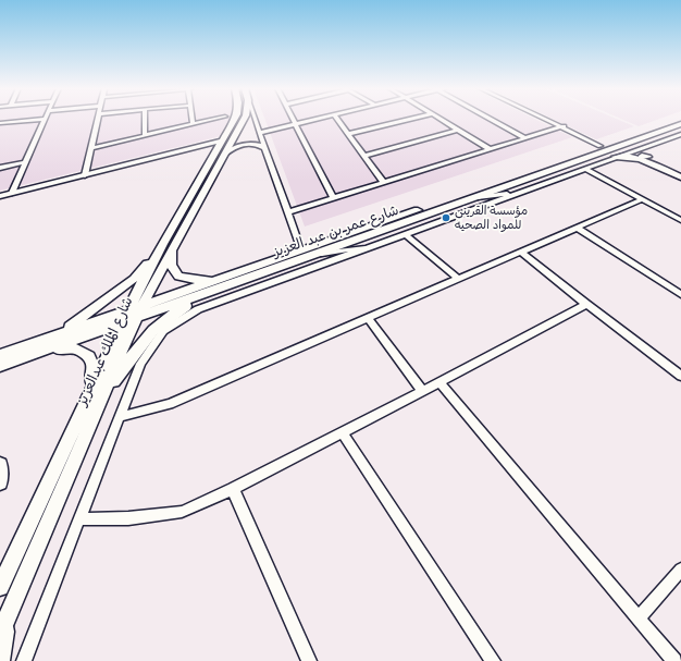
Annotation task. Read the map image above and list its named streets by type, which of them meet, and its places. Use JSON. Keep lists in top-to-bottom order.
{
  "streets": {
    "street": ["شارع عمر بن عبد العزيز", "شارع الملك عبدالعزيز"]
  },
  "crossings": [
    ["شارع عمر بن عبد العزيز", "شارع الملك عبدالعزيز"]
  ],
  "places": ["مؤسسة القريني للمواد الصحيه"]
}
